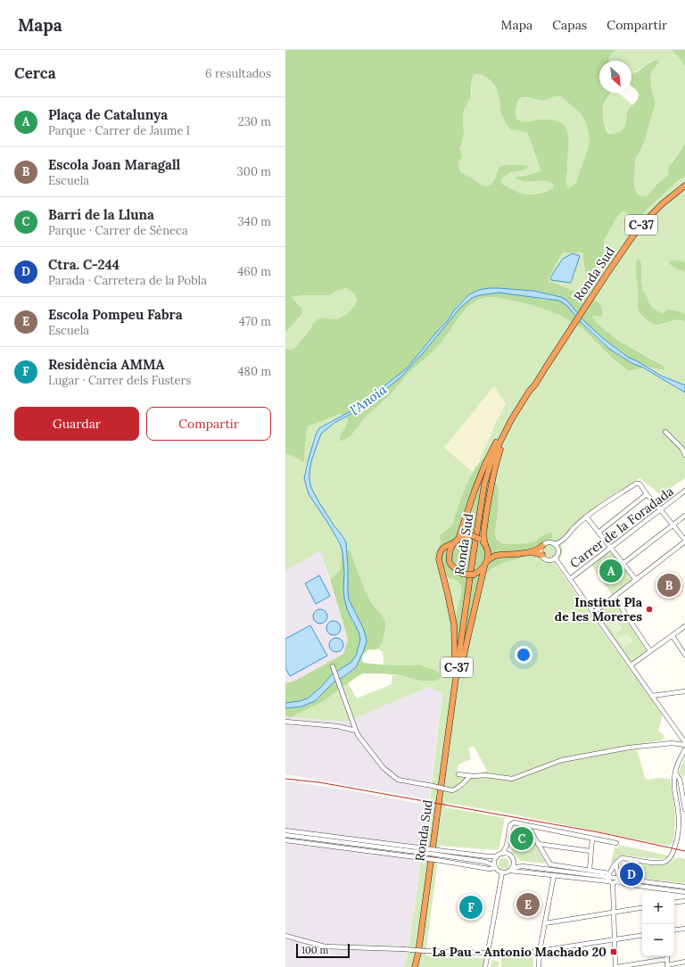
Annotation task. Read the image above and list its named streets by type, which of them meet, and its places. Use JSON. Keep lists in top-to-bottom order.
{
  "streets": {
    "highway": ["C-37", "Ronda Sud"],
    "street": ["Carrer de la Foradada"]
  },
  "crossings": [
    ["C-37", "Ronda Sud"]
  ],
  "water": ["l'Anoia"],
  "places": {
    "other": ["Institut Pla de les Moreres"],
    "transit": ["La Pau - Antonio Machado 20"]
  },
  "scale_bar": "100 m",
  "north": "bottom right",
  "page": {
    "header": "Mapa",
    "nav": ["Mapa", "Capas", "Compartir"],
    "heading": ["Cerca", "6 resultados"],
    "list": [
      {
        "mark": "A",
        "name": "Plaça de Catalunya",
        "note": "Parque · Carrer de Jaume I",
        "value": "230 m"
      },
      {
        "mark": "B",
        "name": "Escola Joan Maragall",
        "note": "Escuela",
        "value": "300 m"
      },
      {
        "mark": "C",
        "name": "Barri de la Lluna",
        "note": "Parque · Carrer de Sèneca",
        "value": "340 m"
      },
      {
        "mark": "D",
        "name": "Ctra. C-244",
        "note": "Parada · Carretera de la Pobla",
        "value": "460 m"
      },
      {
        "mark": "E",
        "name": "Escola Pompeu Fabra",
        "note": "Escuela",
        "value": "470 m"
      },
      {
        "mark": "F",
        "name": "Residència AMMA",
        "note": "Lugar · Carrer dels Fusters",
        "value": "480 m"
      }
    ],
    "buttons": ["Guardar", "Compartir"],
    "pins": [
      "A",
      "B",
      "C",
      "D",
      "E",
      "F"
    ],
    "map_buttons": ["+", "−"],
    "scale": "100 m"
  }
}
